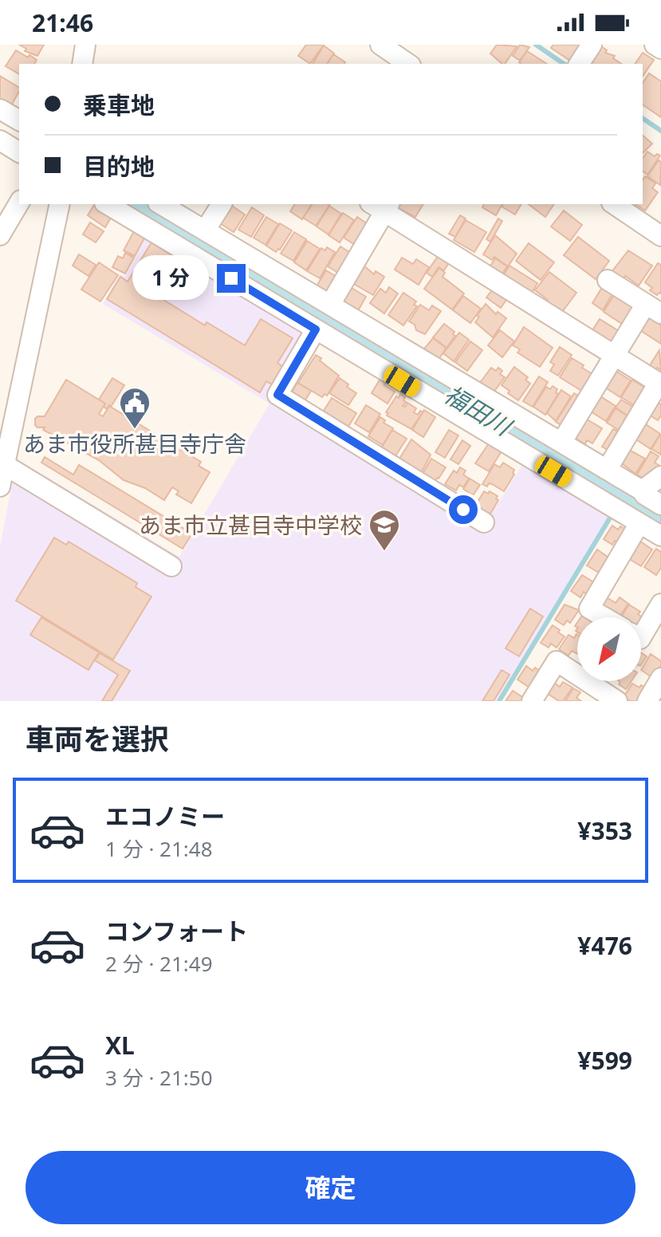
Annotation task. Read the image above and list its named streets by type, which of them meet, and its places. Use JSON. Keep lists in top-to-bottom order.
{
  "water": ["福田川"],
  "places": {
    "public building": ["あま市役所甚目寺庁舎"],
    "school or university": ["あま市立甚目寺中学校"]
  },
  "north": "bottom left",
  "page": {
    "status": "21:46",
    "banner": ["乗車地", "目的地"],
    "bubble": "1 分",
    "heading": "車両を選択",
    "list": [
      {
        "name": "エコノミー",
        "note": "1 分 · 21:48",
        "value": "¥353"
      },
      {
        "name": "コンフォート",
        "note": "2 分 · 21:49",
        "value": "¥476"
      },
      {
        "name": "XL",
        "note": "3 分 · 21:50",
        "value": "¥599"
      }
    ],
    "buttons": "確定"
  }
}
